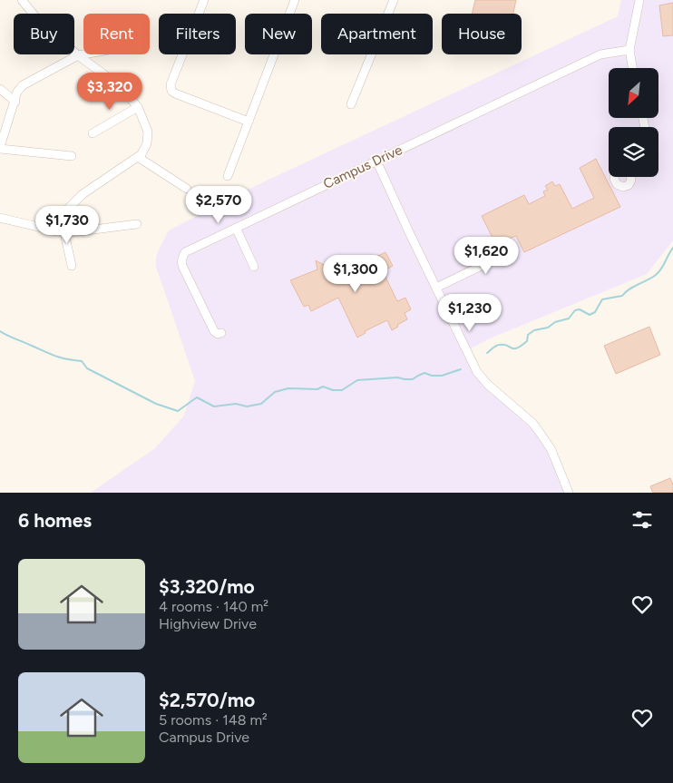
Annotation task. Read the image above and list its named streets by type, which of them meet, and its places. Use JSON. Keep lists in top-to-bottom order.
{
  "streets": {
    "street": ["Campus Drive"]
  },
  "north": "bottom left",
  "page": {
    "chip": [
      "Buy",
      "Rent",
      "Filters",
      "New",
      "Apartment",
      "House"
    ],
    "price": [
      "$3,320",
      "$2,570",
      "$1,730",
      "$1,620",
      "$1,300",
      "$1,230"
    ],
    "heading": "6 homes",
    "list": [
      {
        "name": "$3,320/mo",
        "note": "4 rooms · 140 m² · Highview Drive"
      },
      {
        "name": "$2,570/mo",
        "note": "5 rooms · 148 m² · Campus Drive"
      }
    ]
  }
}
